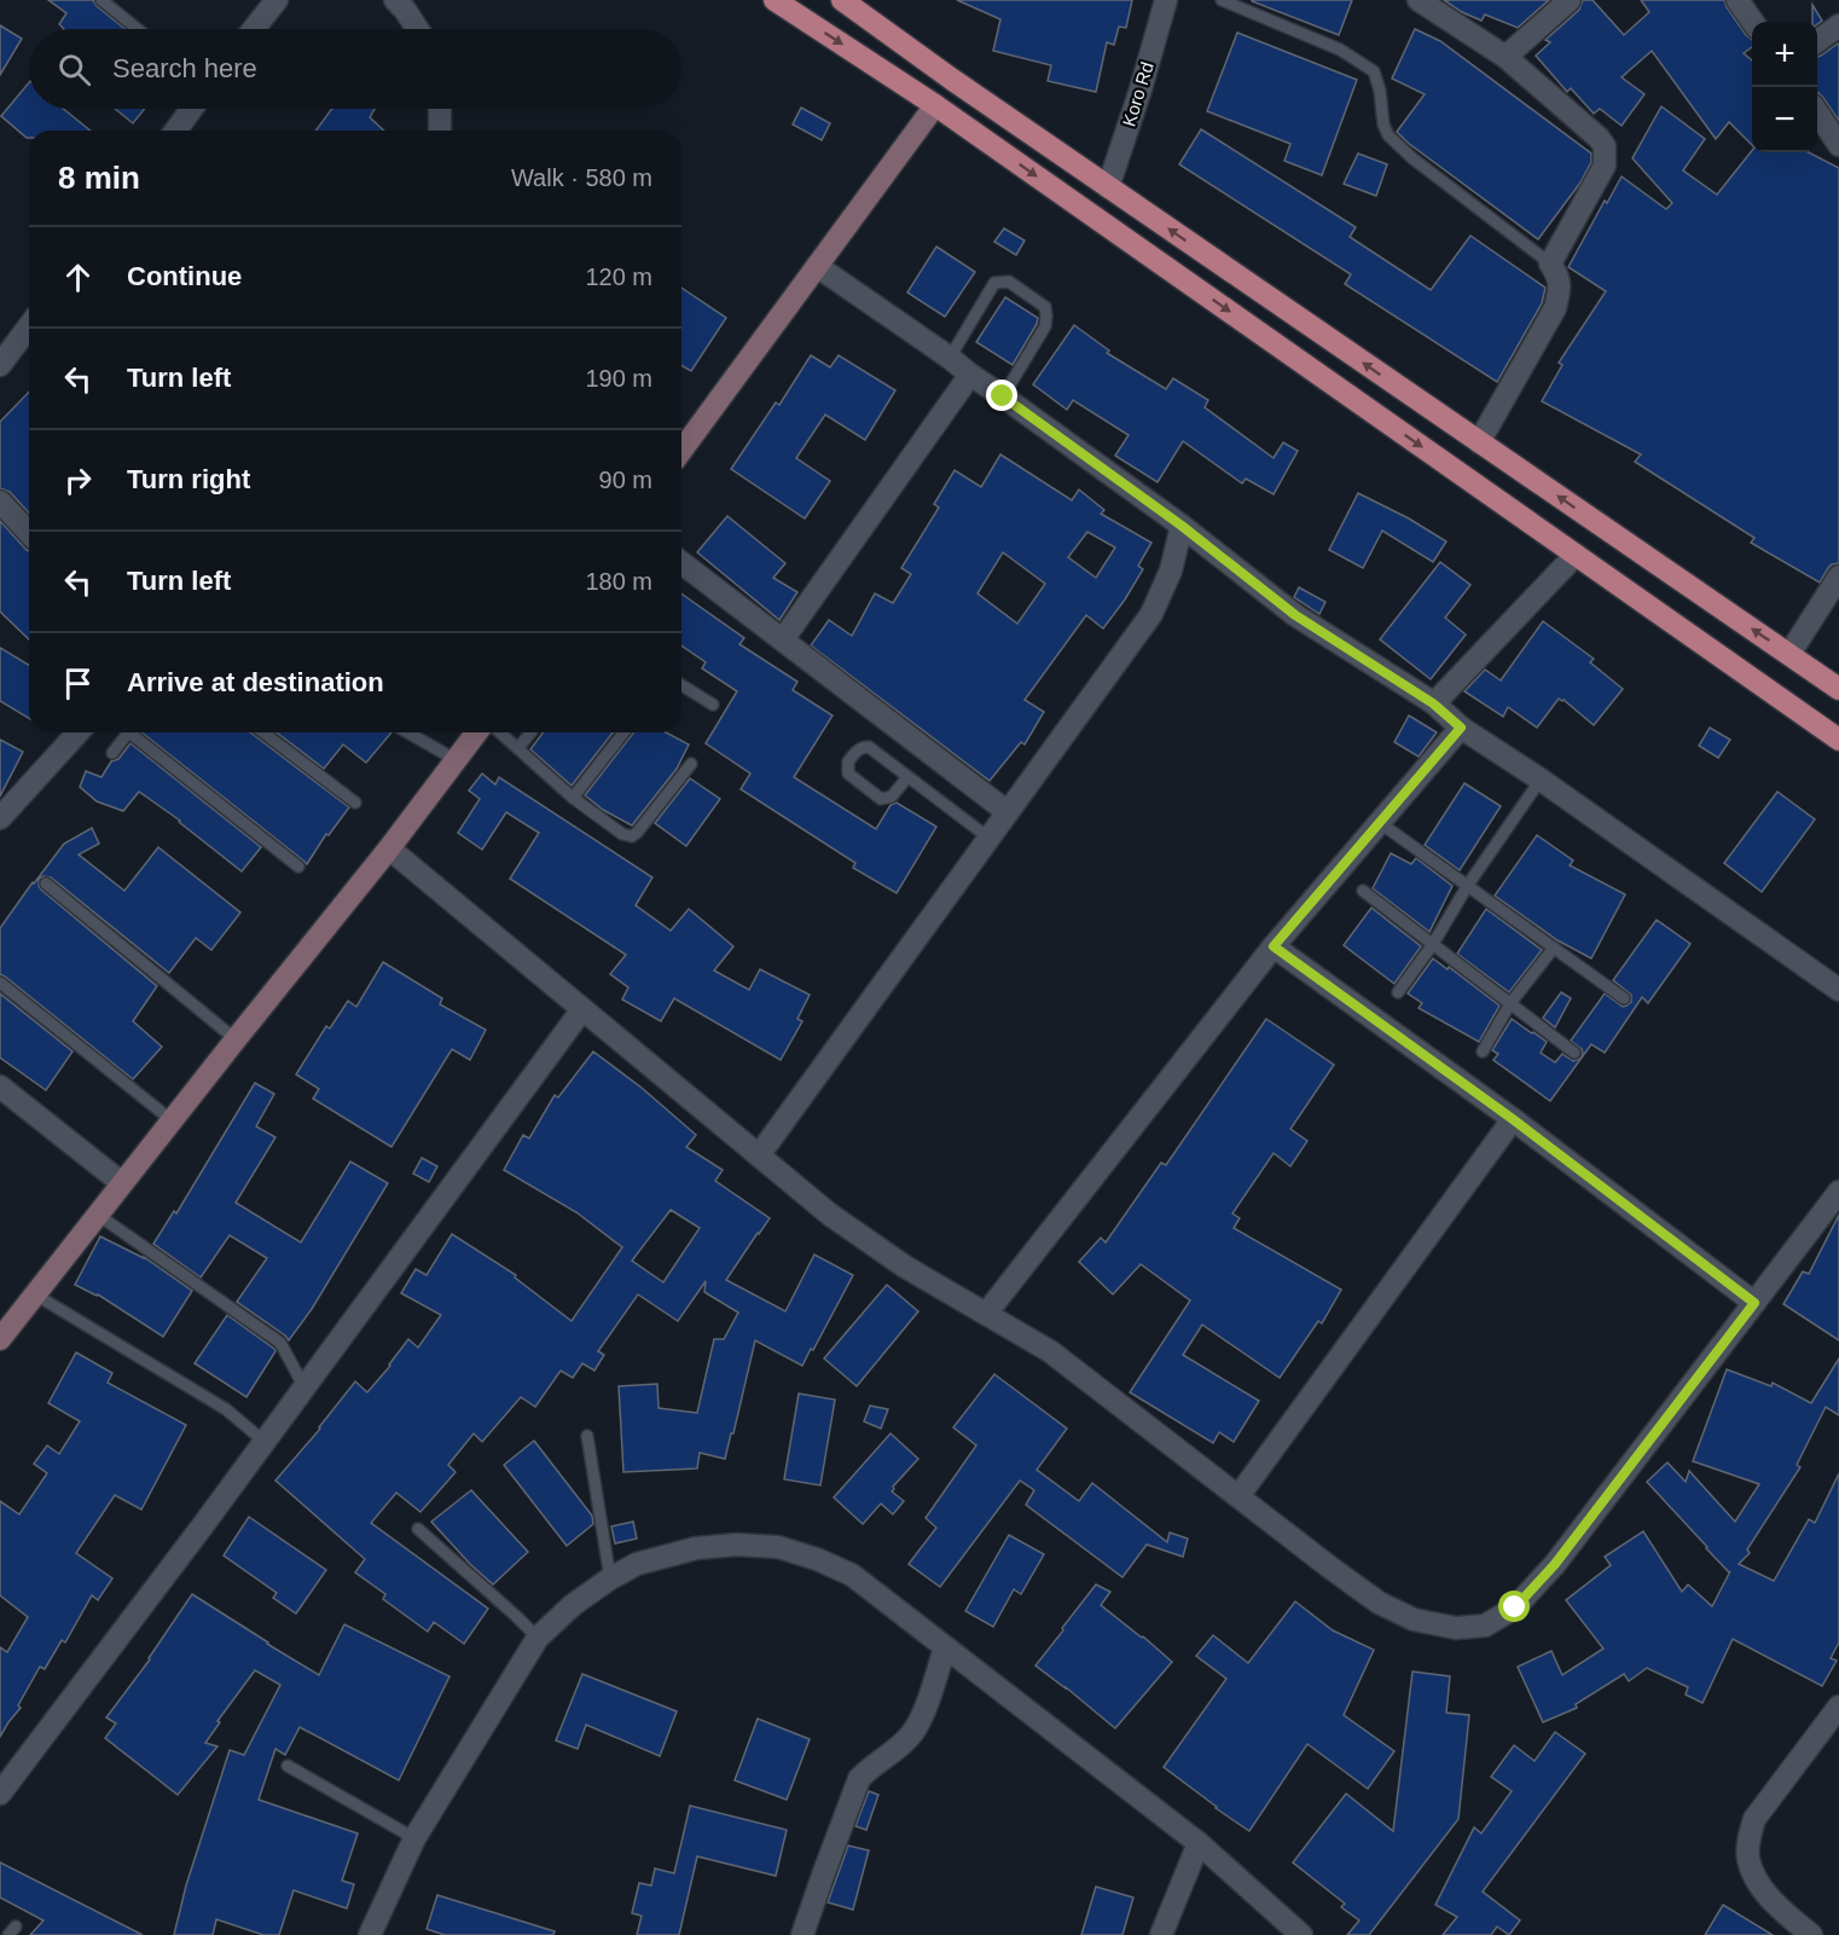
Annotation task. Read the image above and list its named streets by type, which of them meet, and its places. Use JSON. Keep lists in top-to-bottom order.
{
  "streets": {
    "street": ["Koro Rd"]
  },
  "page": {
    "map_buttons": ["+", "−"],
    "search": "Search here",
    "heading": ["8 min", "Walk · 580 m"],
    "list": [
      ["Continue", "120 m"],
      ["Turn left", "190 m"],
      ["Turn right", "90 m"],
      ["Turn left", "180 m"],
      "Arrive at destination"
    ]
  }
}
